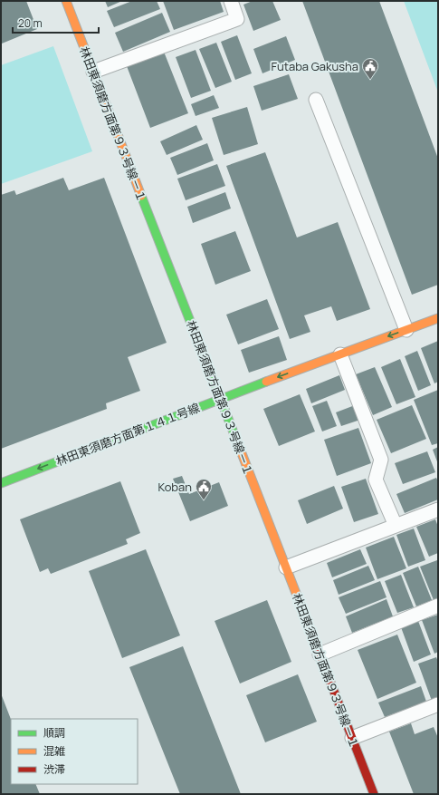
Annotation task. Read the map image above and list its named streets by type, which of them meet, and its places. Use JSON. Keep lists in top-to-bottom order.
{
  "streets": {
    "street": ["林田東須磨方面第９３号線－１", "林田東須磨方面第１４１号線"]
  },
  "crossings": [
    ["林田東須磨方面第９３号線－１", "林田東須磨方面第１４１号線"]
  ],
  "one_way": ["林田東須磨方面第１４１号線"],
  "places": {
    "public building": ["Futaba Gakusha", "Koban"]
  },
  "legend": ["順調", "混雑", "渋滞"],
  "scale_bar": "20 m"
}
